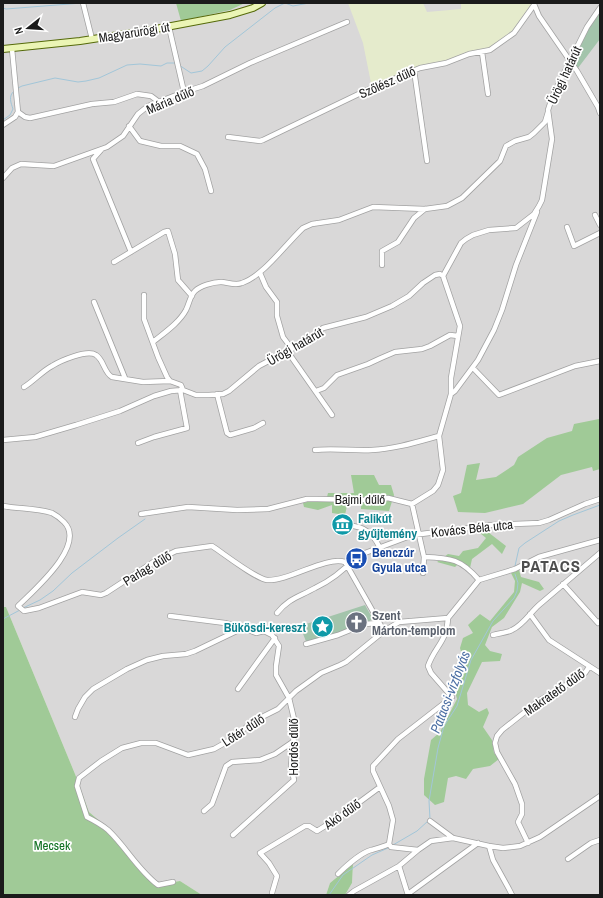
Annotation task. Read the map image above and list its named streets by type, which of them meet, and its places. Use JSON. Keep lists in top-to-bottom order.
{
  "streets": {
    "main road": ["Magyarürögi út"],
    "street": [
      "Ürögi határút",
      "Szőlész dűlő",
      "Mária dűlő",
      "Bajmi dűlő",
      "Kovács Béla utca",
      "Parlag dűlő",
      "Makratető dűlő",
      "Lőtér dűlő",
      "Hordós dűlő",
      "Akó dűlő"
    ]
  },
  "crossings": [
    ["Kovács Béla utca", "Parlag dűlő"],
    ["Lőtér dűlő", "Hordós dűlő"]
  ],
  "districts": ["PATACS"],
  "water": ["Patacsi-vízfolyás"],
  "parks": ["Mecsek"],
  "places": {
    "museum": ["Falikút gyűjtemény"],
    "bus stop": ["Benczúr Gyula utca"],
    "church": ["Szent Márton-templom"],
    "place": ["Bükösdi-kereszt"]
  },
  "north": "left"
}
